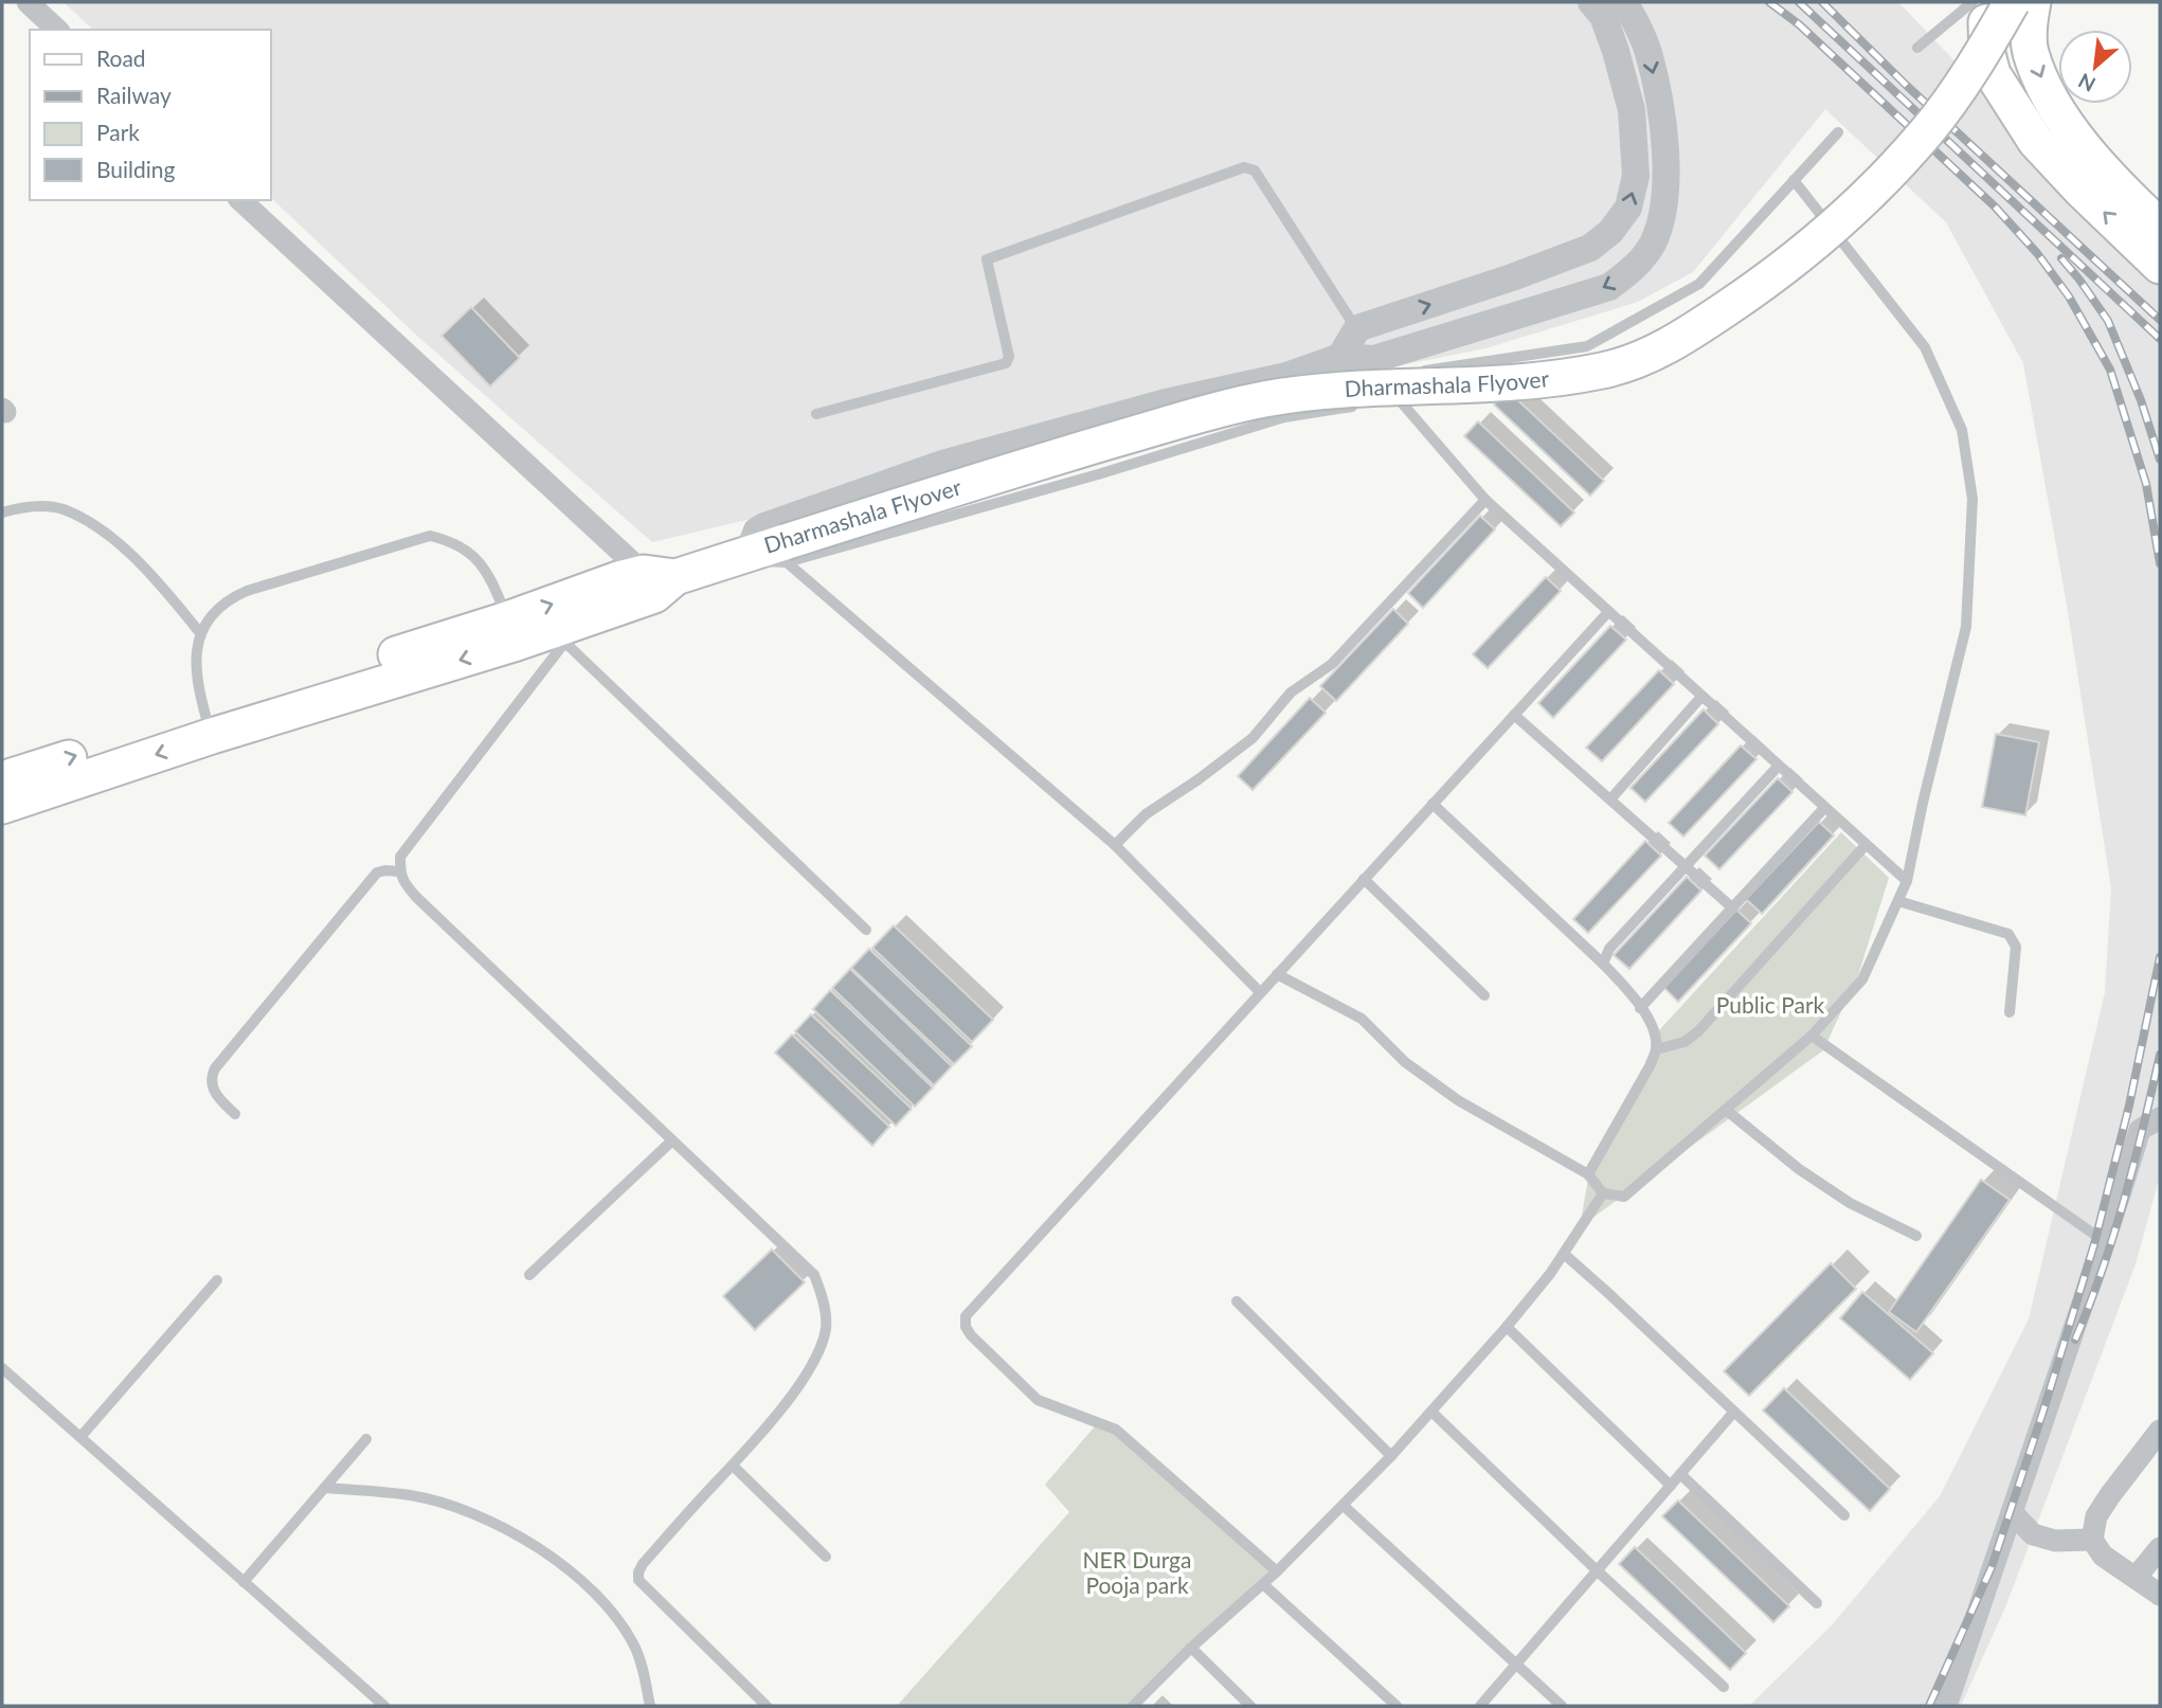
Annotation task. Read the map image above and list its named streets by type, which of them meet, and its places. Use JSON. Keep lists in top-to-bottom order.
{
  "streets": {
    "main road": ["Dharmashala Flyover"]
  },
  "parks": ["Public Park", "NER Durga Pooja park"],
  "legend": [
    "Road",
    "Railway",
    "Park",
    "Building"
  ],
  "north": "bottom left"
}
